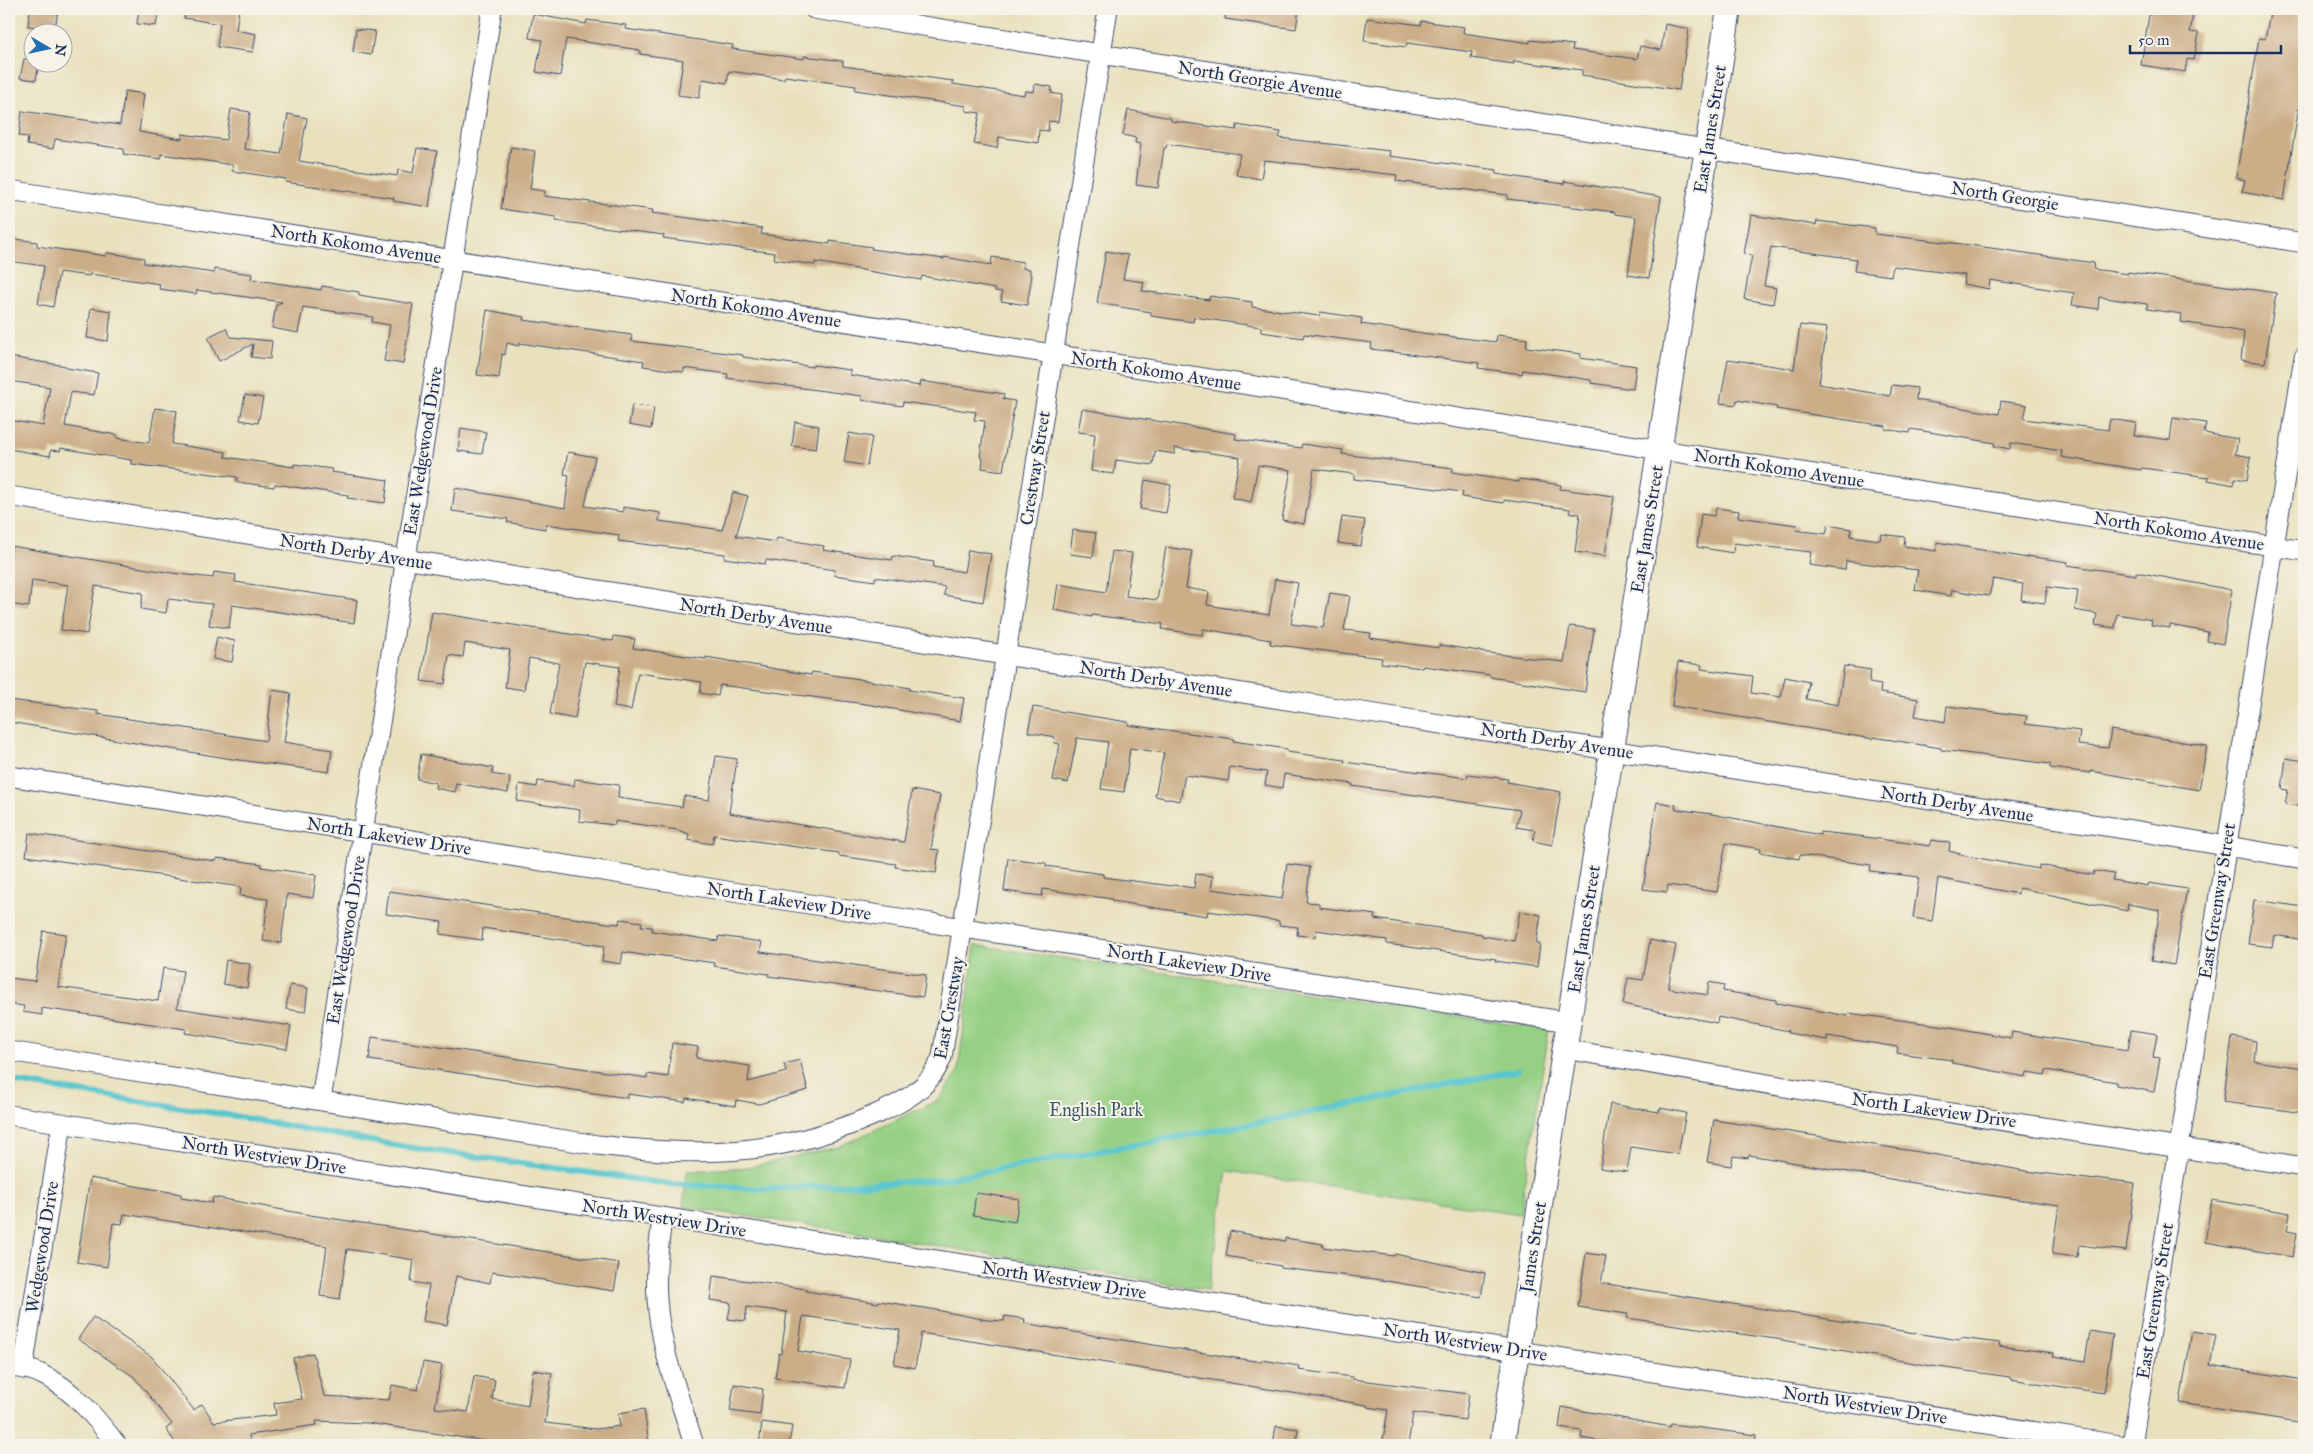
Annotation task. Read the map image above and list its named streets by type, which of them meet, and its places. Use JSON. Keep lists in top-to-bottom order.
{
  "streets": {
    "street": [
      "North Georgie Avenue",
      "East James Street",
      "North Georgie",
      "North Kokomo Avenue",
      "East Wedgewood Drive",
      "Crestway Street",
      "North Derby Avenue",
      "North Lakeview Drive",
      "East Greenway Street",
      "East Crestway",
      "North Westview Drive",
      "Wedgewood Drive",
      "James Street"
    ]
  },
  "crossings": [
    ["North Georgie Avenue", "East James Street"],
    ["North Georgie Avenue", "North Georgie"],
    ["North Georgie Avenue", "Crestway Street"],
    ["East James Street", "North Georgie"],
    ["East James Street", "North Kokomo Avenue"],
    ["East James Street", "North Derby Avenue"],
    ["East James Street", "North Lakeview Drive"],
    ["East James Street", "James Street"],
    ["North Kokomo Avenue", "East Wedgewood Drive"],
    ["North Kokomo Avenue", "Crestway Street"],
    ["North Kokomo Avenue", "East Greenway Street"],
    ["East Wedgewood Drive", "North Derby Avenue"],
    ["East Wedgewood Drive", "North Lakeview Drive"],
    ["East Wedgewood Drive", "East Crestway"],
    ["Crestway Street", "North Derby Avenue"],
    ["Crestway Street", "North Lakeview Drive"],
    ["Crestway Street", "East Crestway"],
    ["North Derby Avenue", "East Greenway Street"],
    ["North Lakeview Drive", "East Greenway Street"],
    ["North Lakeview Drive", "East Crestway"],
    ["North Lakeview Drive", "James Street"],
    ["North Westview Drive", "Wedgewood Drive"],
    ["North Westview Drive", "James Street"]
  ],
  "parks": ["English Park"],
  "scale_bar": "50 m",
  "north": "right"
}
